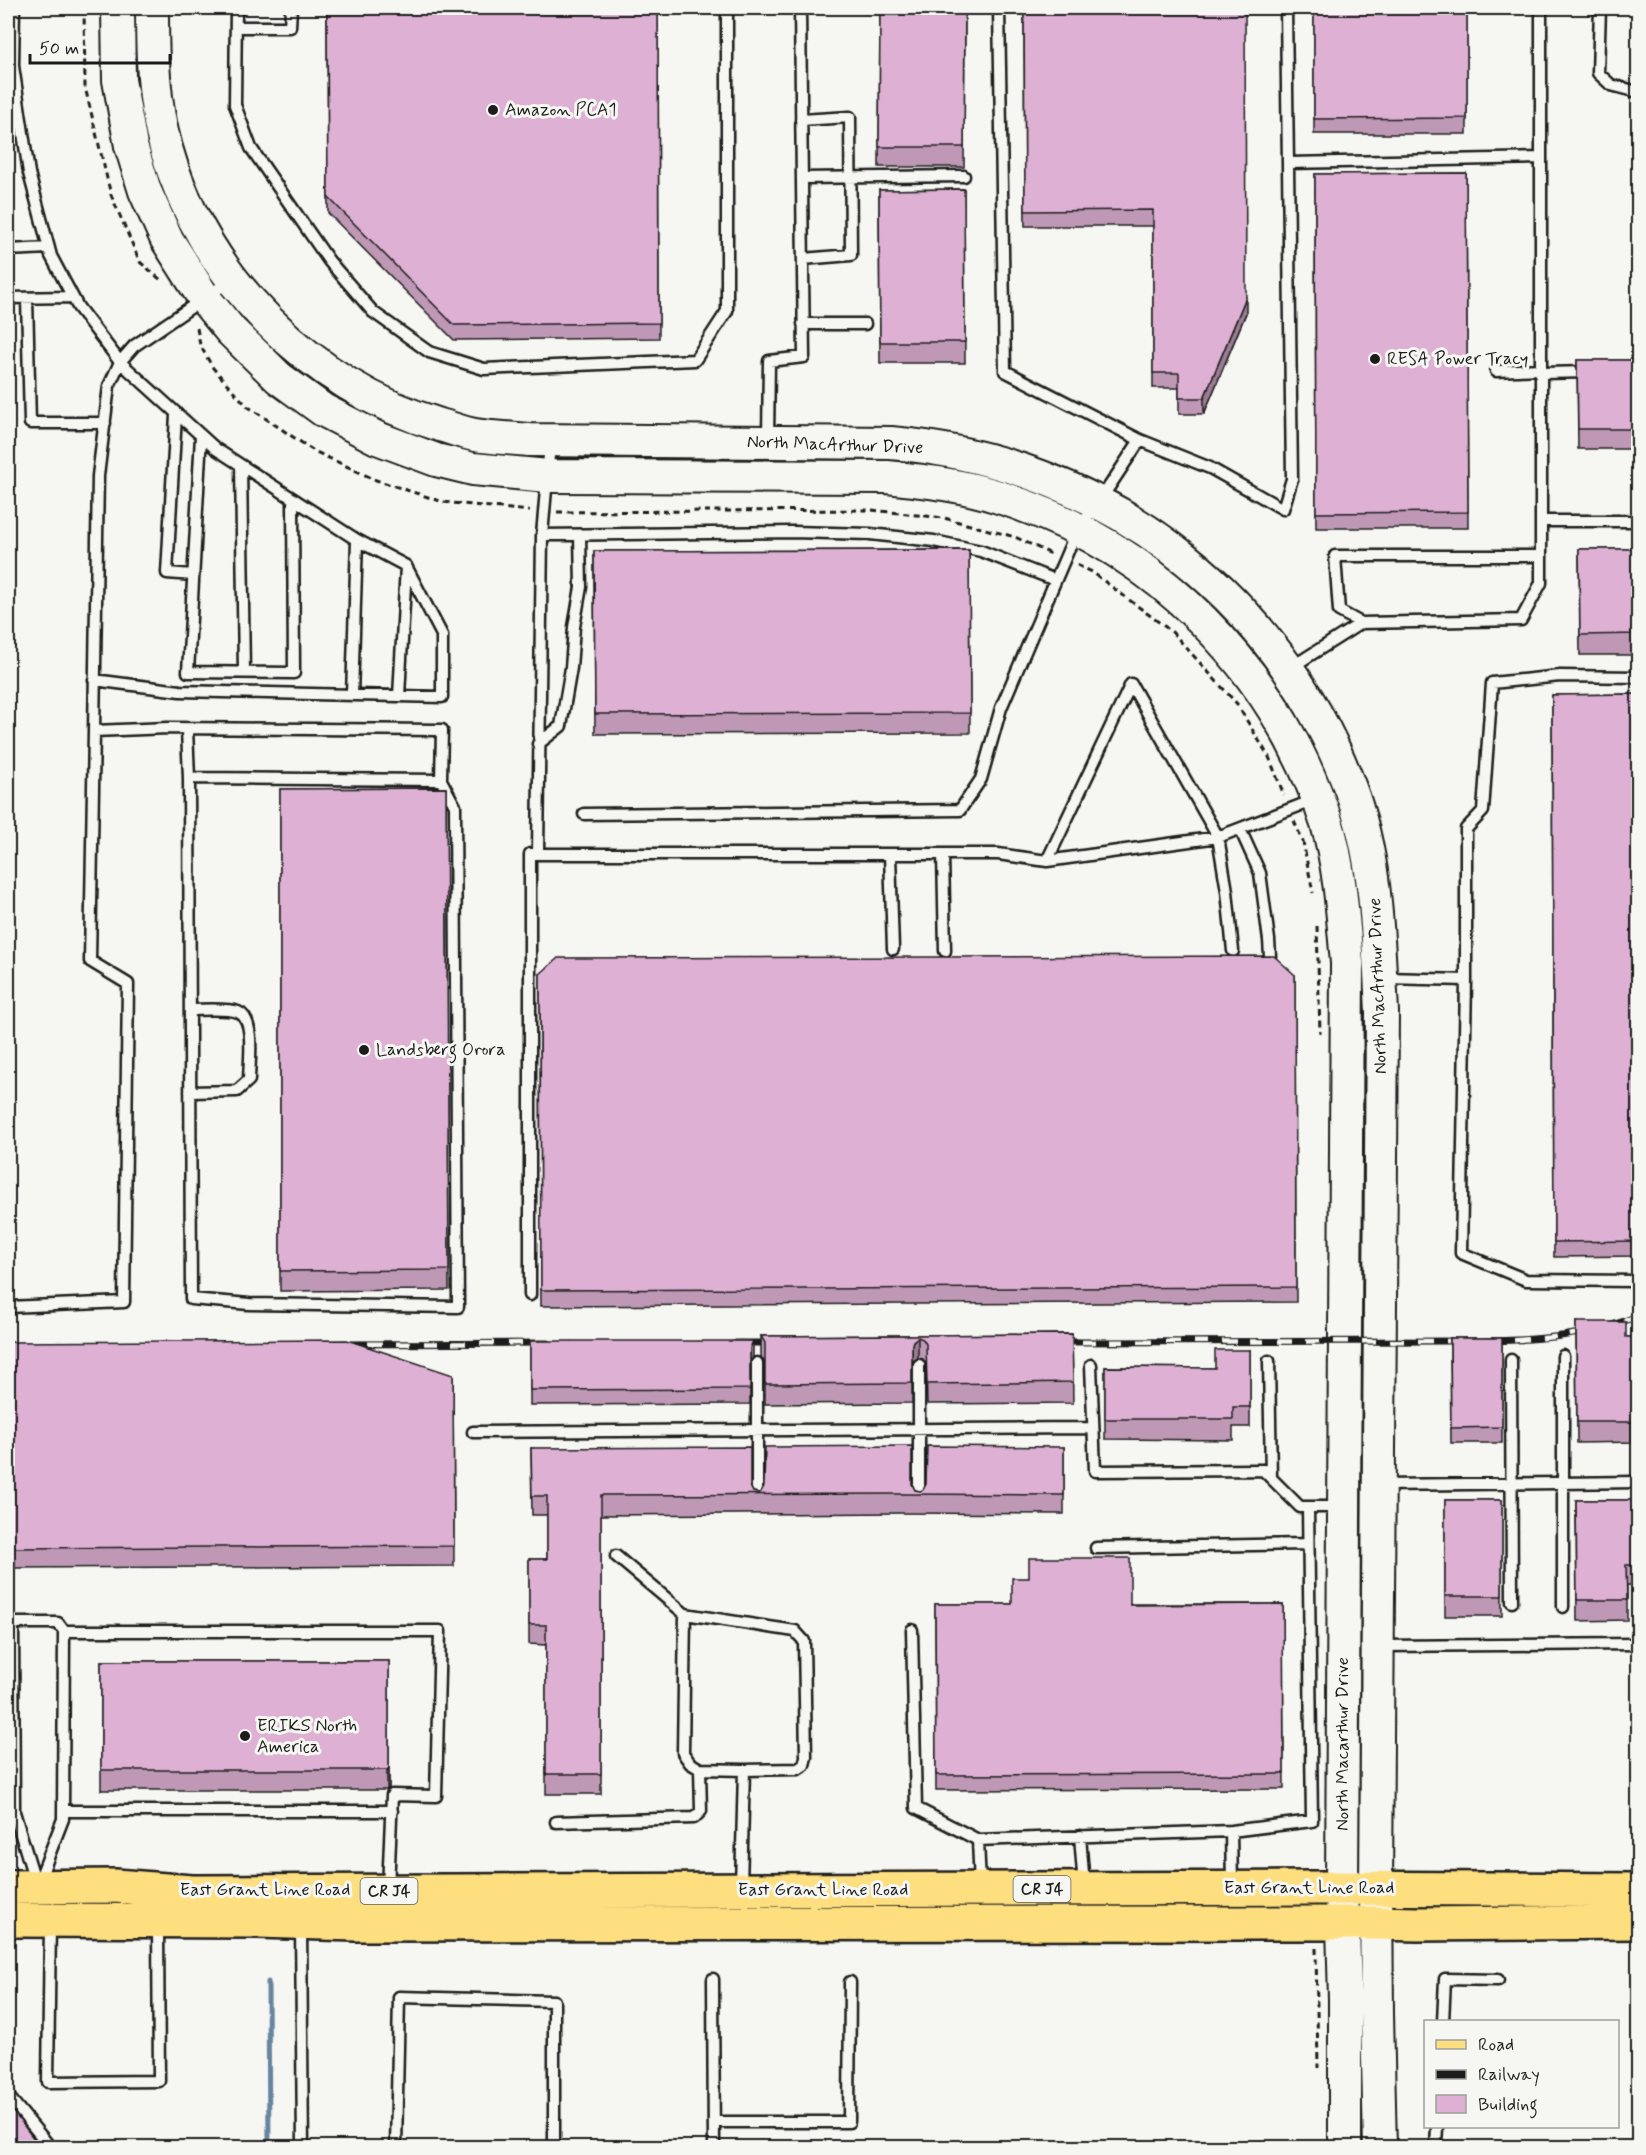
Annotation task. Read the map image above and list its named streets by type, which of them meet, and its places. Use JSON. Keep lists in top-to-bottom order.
{
  "streets": {
    "main road": [
      "North MacArthur Drive",
      "North Macarthur Drive",
      "East Grant Line Road",
      "CR J4"
    ]
  },
  "crossings": [
    ["North MacArthur Drive", "North Macarthur Drive"],
    ["North Macarthur Drive", "East Grant Line Road"]
  ],
  "places": [
    "Amazon PCA1",
    "RESA Power Tracy",
    "Landsberg Orora",
    "ERIKS North America"
  ],
  "legend": ["Road", "Railway", "Building"],
  "scale_bar": "50 m"
}
